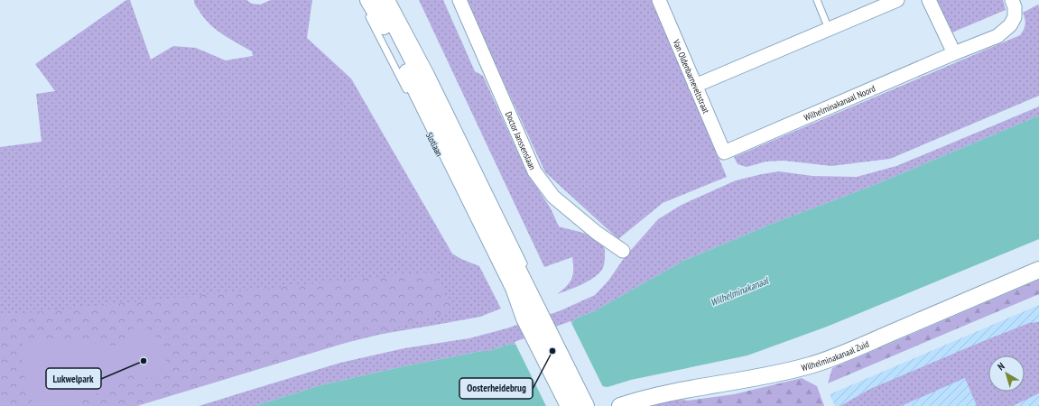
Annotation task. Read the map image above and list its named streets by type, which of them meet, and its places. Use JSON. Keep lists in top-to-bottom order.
{
  "streets": {
    "street": [
      "Van Oldenbarneveltstraat",
      "Wilhelminakanaal Noord",
      "Doctor Janssenslaan",
      "Slotlaan",
      "Wilhelminakanaal Zuid"
    ]
  },
  "crossings": [
    ["Van Oldenbarneveltstraat", "Wilhelminakanaal Noord"]
  ],
  "water": ["Wilhelminakanaal"],
  "places": ["Oosterheidebrug", "Lukwelpark"],
  "north": "top left"
}
